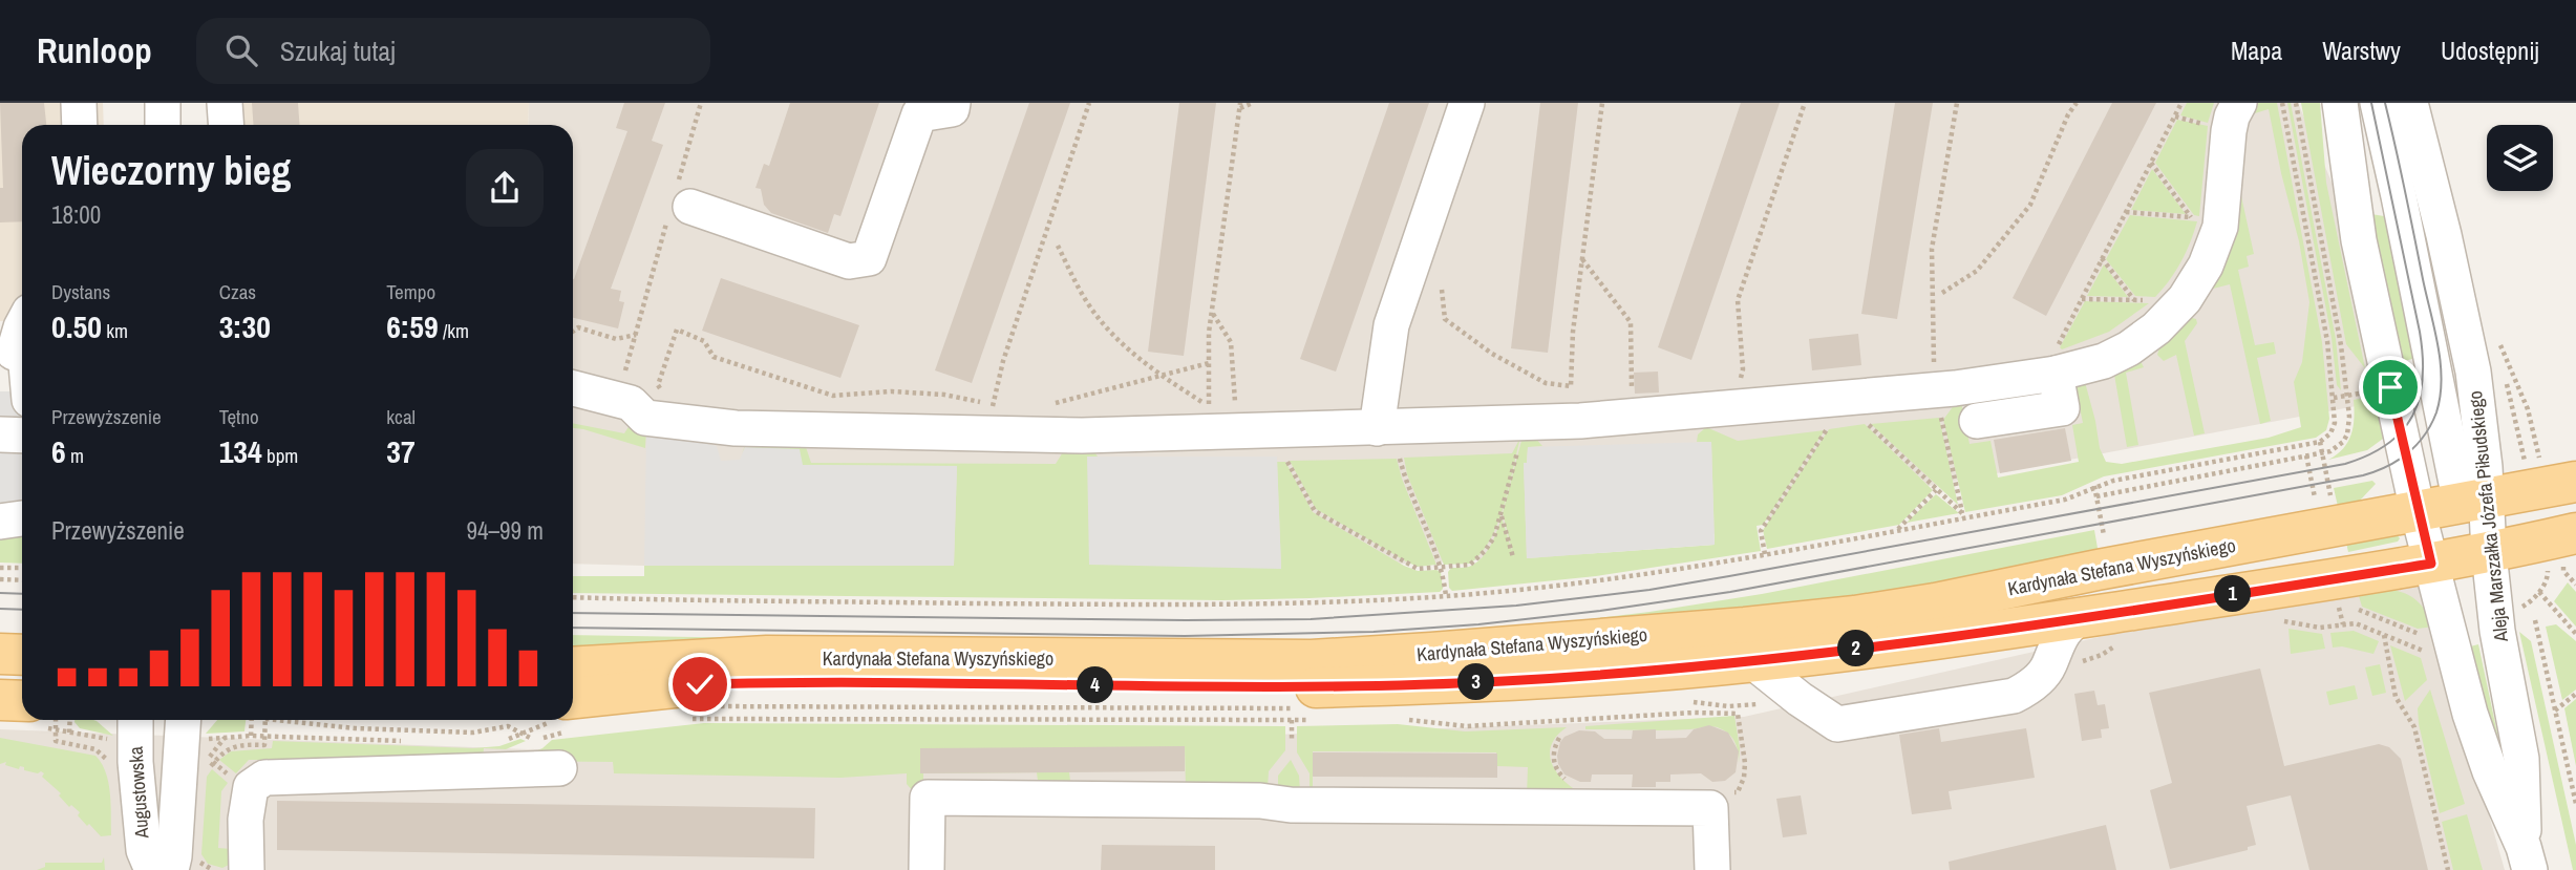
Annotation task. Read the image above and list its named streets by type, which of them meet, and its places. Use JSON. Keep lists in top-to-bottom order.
{
  "streets": {
    "main road": ["Kardynała Stefana Wyszyńskiego"],
    "street": ["Aleja Marszałka Józefa Piłsudskiego", "Augustowska"]
  },
  "crossings": [
    ["Aleja Marszałka Józefa Piłsudskiego", "Kardynała Stefana Wyszyńskiego"]
  ],
  "page": {
    "header": "Runloop",
    "search": "Szukaj tutaj",
    "nav": ["Mapa", "Warstwy", "Udostępnij"],
    "heading": ["Wieczorny bieg", "18:00"],
    "stats": [
      ["Dystans", "0.50 km"],
      ["Czas", "3:30"],
      ["Tempo", "6:59 /km"],
      ["Przewyższenie", "6 m"],
      ["Tętno", "134 bpm"],
      ["kcal", "37"]
    ],
    "chart": ["Przewyższenie", "94–99 m"],
    "pins": [
      "1",
      "2",
      "3",
      "4"
    ]
  }
}
